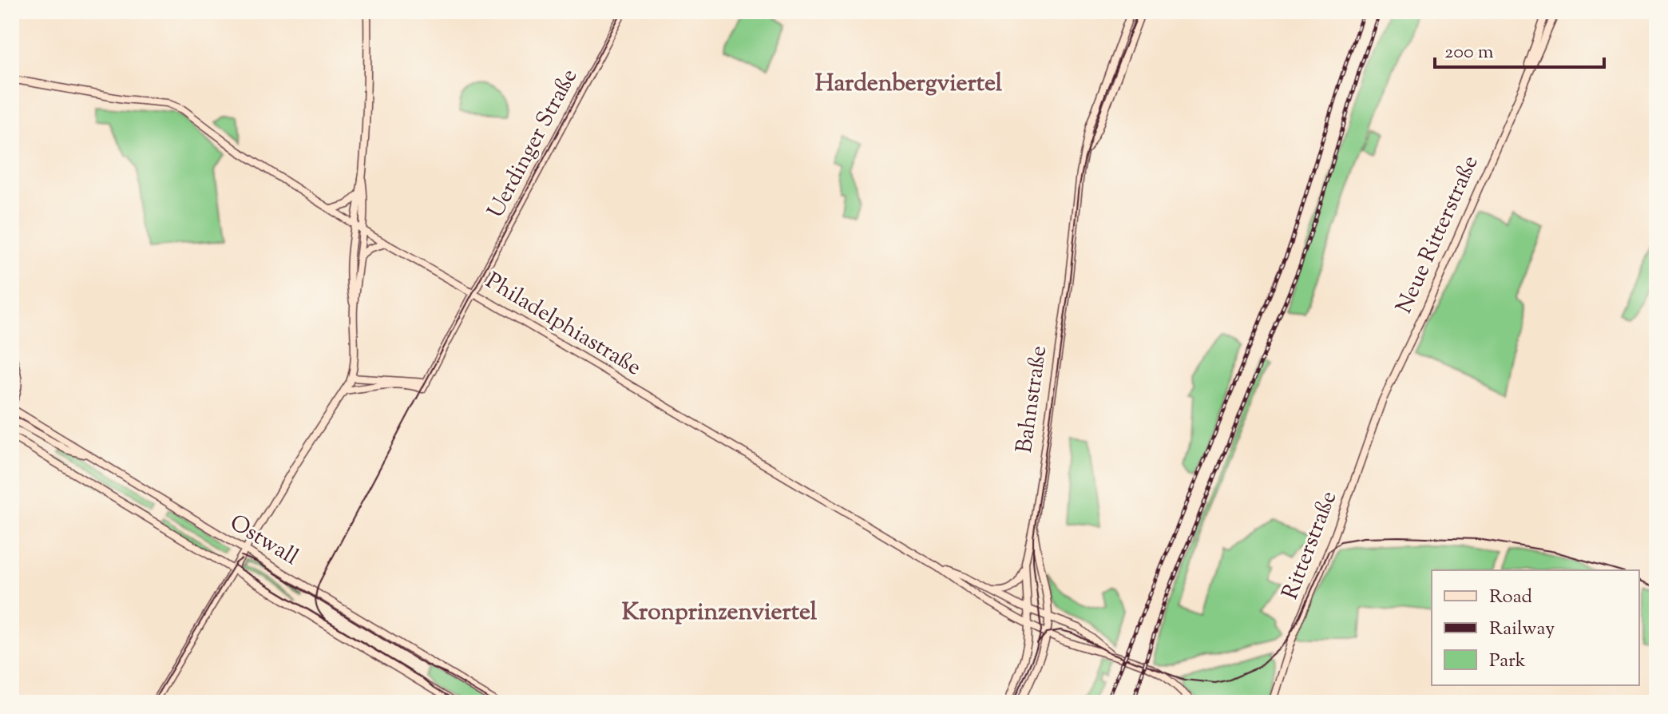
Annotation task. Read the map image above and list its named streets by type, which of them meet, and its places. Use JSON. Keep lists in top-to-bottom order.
{
  "streets": {
    "main road": [
      "Uerdinger Straße",
      "Neue Ritterstraße",
      "Philadelphiastraße",
      "Bahnstraße",
      "Ostwall",
      "Ritterstraße"
    ]
  },
  "crossings": [
    ["Uerdinger Straße", "Philadelphiastraße"],
    ["Neue Ritterstraße", "Ritterstraße"],
    ["Philadelphiastraße", "Bahnstraße"]
  ],
  "districts": ["Hardenbergviertel", "Kronprinzenviertel"],
  "legend": ["Road", "Railway", "Park"],
  "scale_bar": "200 m"
}
